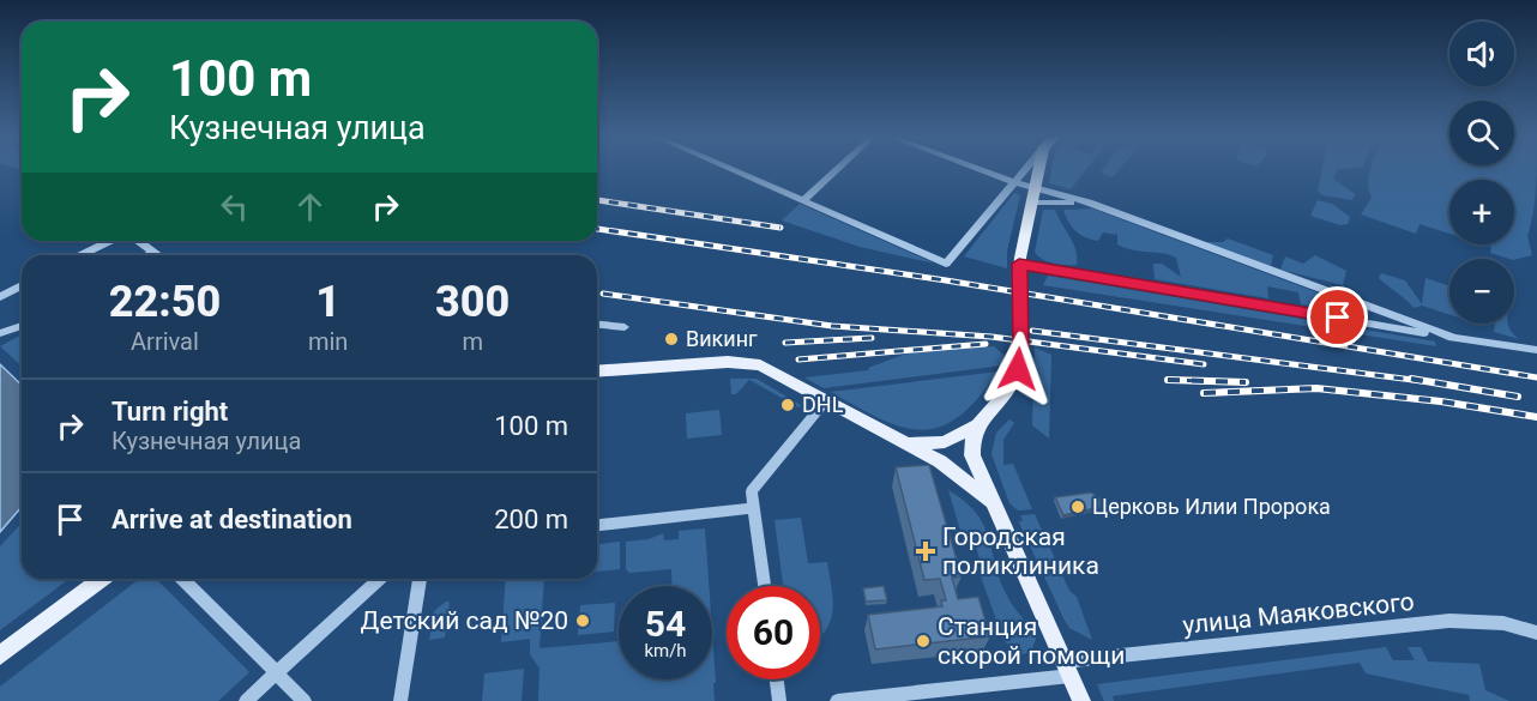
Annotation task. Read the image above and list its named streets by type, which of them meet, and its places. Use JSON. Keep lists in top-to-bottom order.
{
  "streets": {
    "street": ["улица Маяковского"]
  },
  "places": {
    "other": [
      "Викинг",
      "DHL",
      "Церковь Илии Пророка",
      "Детский сад №20",
      "Станция скорой помощи"
    ],
    "health": ["Городская поликлиника"]
  },
  "page": {
    "map_buttons": ["+", "−"],
    "turn": ["100 m", "Кузнечная улица"],
    "eta": [
      "22:50",
      "Arrival",
      "1",
      "min",
      "300",
      "m"
    ],
    "list": [
      {
        "name": "Turn right",
        "note": "Кузнечная улица",
        "value": "100 m"
      },
      {
        "name": "Arrive at destination",
        "value": "200 m"
      }
    ],
    "speed": "54 km/h",
    "limit": "60"
  }
}
